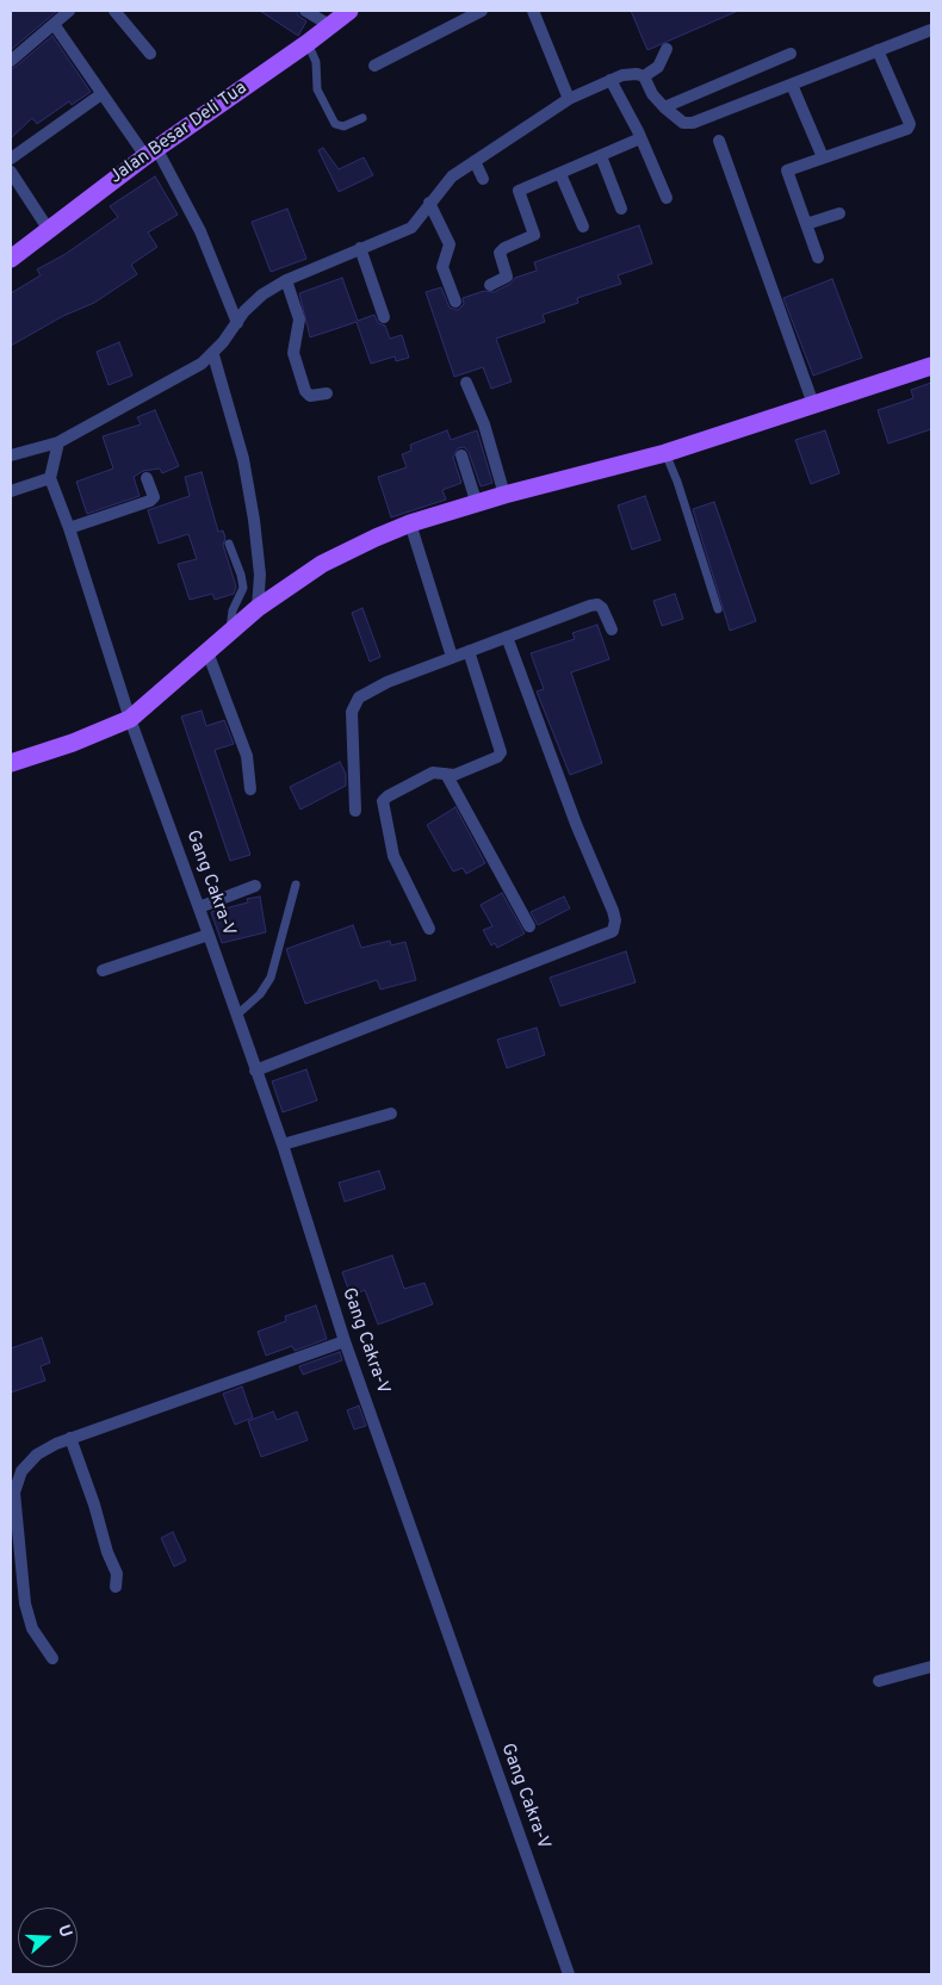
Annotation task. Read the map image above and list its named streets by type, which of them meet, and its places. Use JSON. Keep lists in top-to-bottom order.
{
  "streets": {
    "main road": ["Jalan Besar Deli Tua"],
    "street": ["Gang Cakra-V"]
  },
  "north": "right"
}
